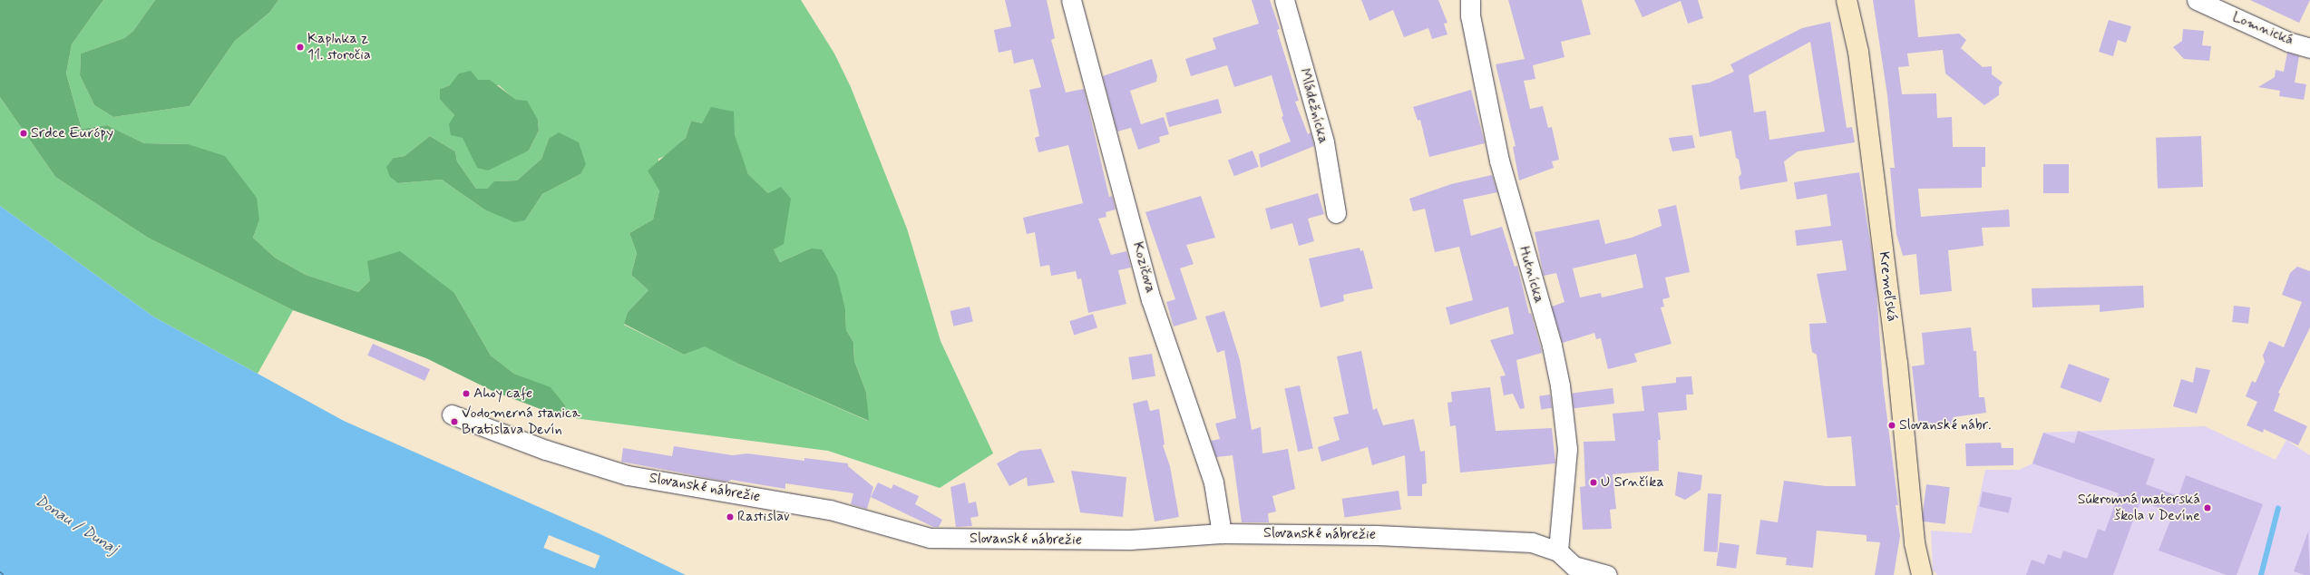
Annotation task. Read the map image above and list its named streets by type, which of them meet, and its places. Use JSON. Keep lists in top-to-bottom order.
{
  "streets": {
    "street": [
      "Lomnická",
      "Mládežnícka",
      "Kozičova",
      "Hutnícka",
      "Kremeľská",
      "Slovanské nábrežie"
    ]
  },
  "crossings": [
    ["Kozičova", "Slovanské nábrežie"],
    ["Hutnícka", "Slovanské nábrežie"]
  ],
  "water": ["Donau / Dunaj"],
  "places": [
    "Kaplnka z 11. storočia",
    "Srdce Európy",
    "Ahoy cafe",
    "Vodomerná stanica Bratislava Devín",
    "Slovanské nábr.",
    "U Srnčíka",
    "Súkromná materská škola v Devíne",
    "Rastislav"
  ]
}
